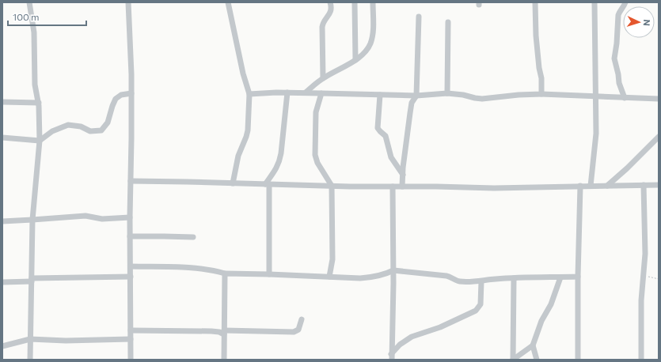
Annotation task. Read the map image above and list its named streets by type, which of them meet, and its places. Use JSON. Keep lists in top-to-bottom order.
{
  "scale_bar": "100 m",
  "north": "right"
}
